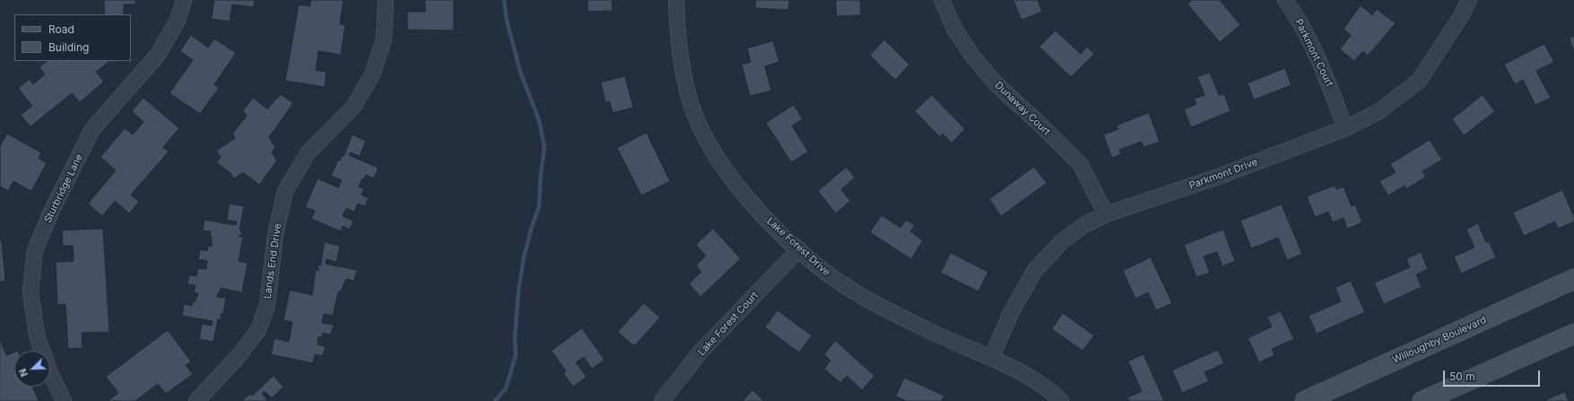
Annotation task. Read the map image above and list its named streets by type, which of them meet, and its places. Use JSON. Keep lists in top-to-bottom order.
{
  "streets": {
    "street": [
      "Parkmont Court",
      "Dunaway Court",
      "Parkmont Drive",
      "Sturbridge Lane",
      "Lake Forest Drive",
      "Lands End Drive",
      "Lake Forest Court",
      "Willoughby Boulevard"
    ]
  },
  "crossings": [
    ["Parkmont Court", "Parkmont Drive"],
    ["Dunaway Court", "Parkmont Drive"],
    ["Parkmont Drive", "Lake Forest Drive"],
    ["Lake Forest Drive", "Lake Forest Court"]
  ],
  "legend": ["Road", "Building"],
  "scale_bar": "50 m",
  "north": "bottom left"
}
